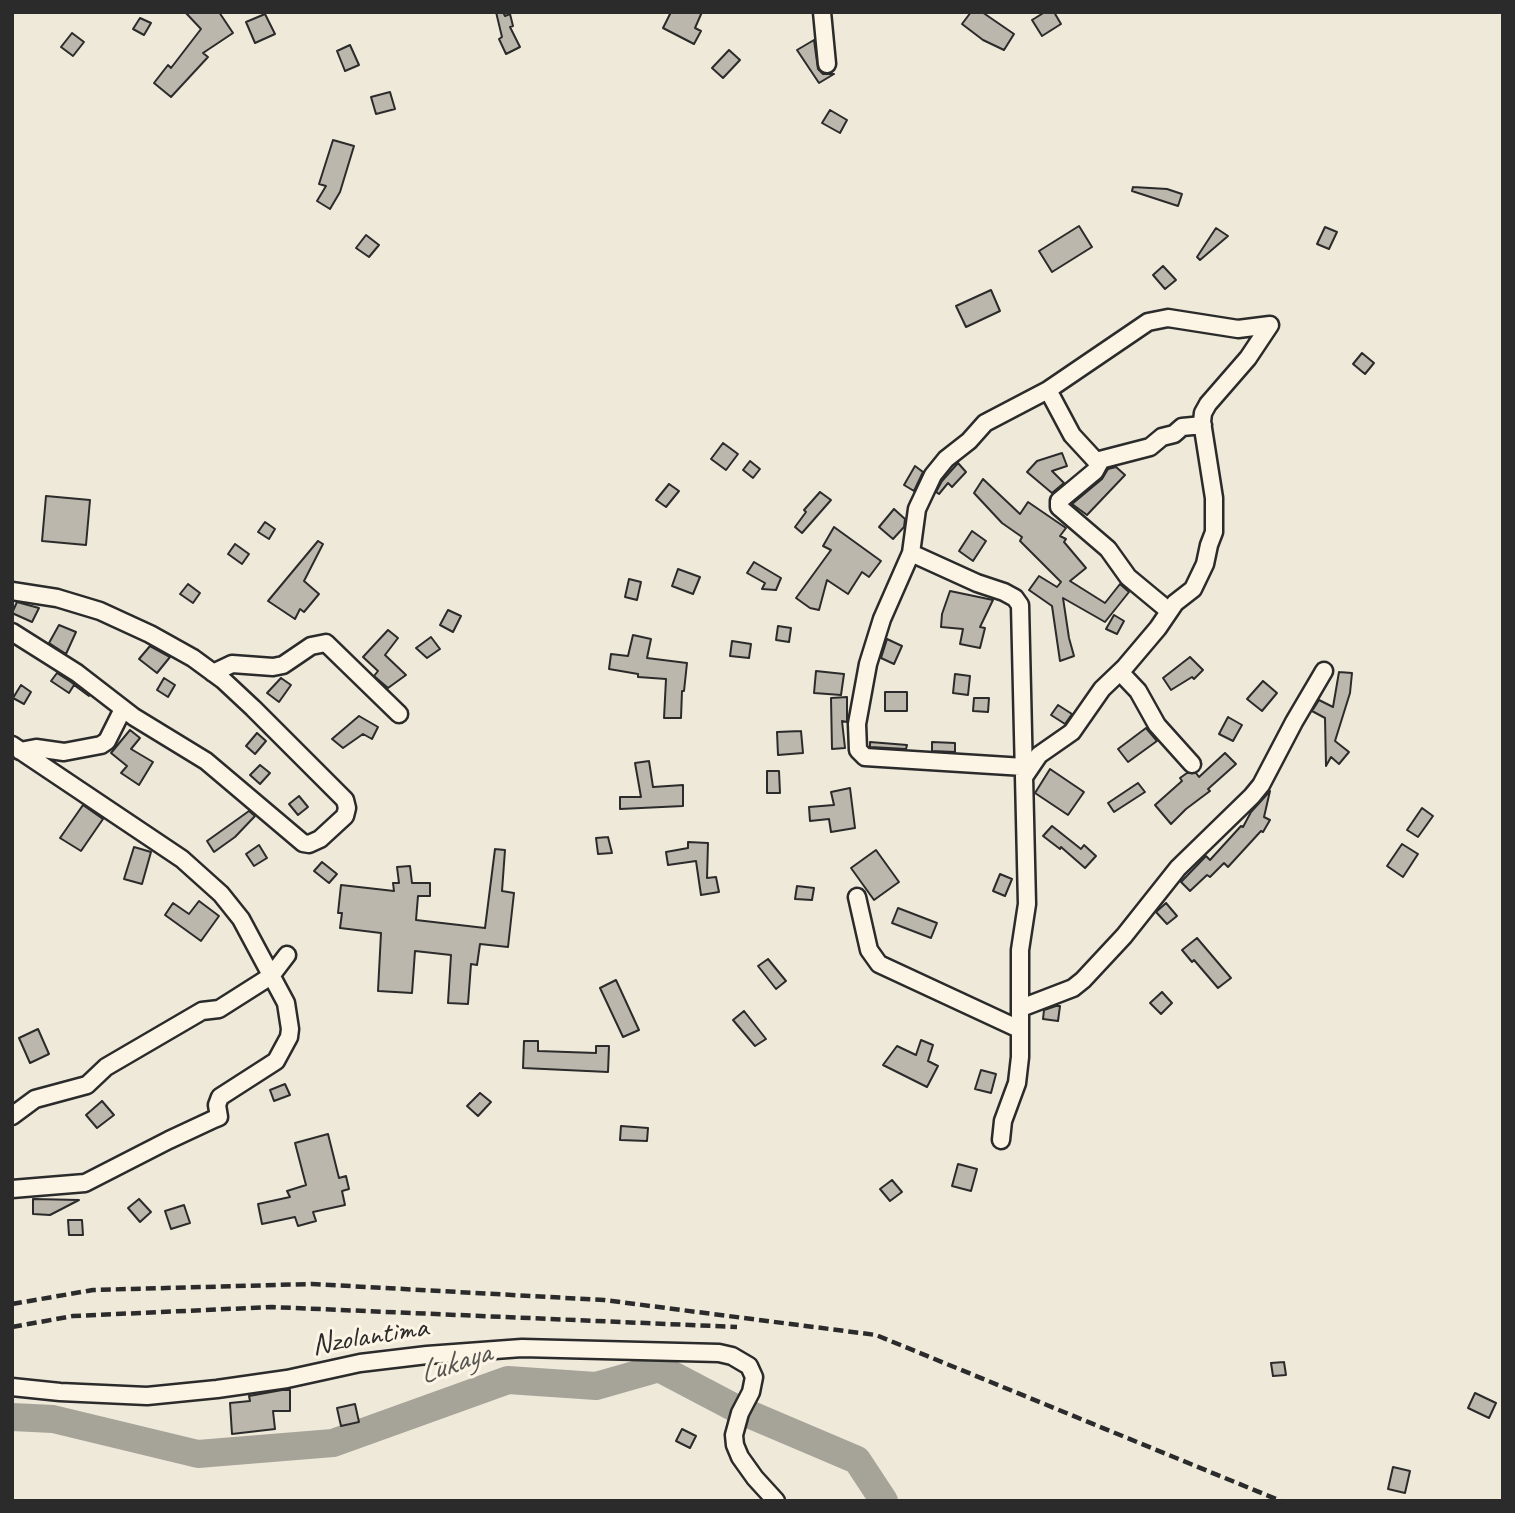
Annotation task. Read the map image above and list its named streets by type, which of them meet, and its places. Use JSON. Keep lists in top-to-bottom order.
{
  "streets": {
    "street": ["Nzolantima"]
  },
  "water": ["Lukaya"]
}
